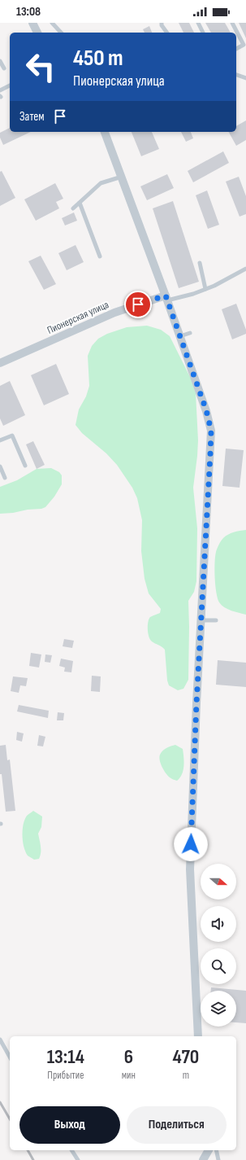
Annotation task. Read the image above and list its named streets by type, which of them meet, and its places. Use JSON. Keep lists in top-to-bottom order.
{
  "streets": {
    "street": ["Пионерская улица"]
  },
  "north": "right",
  "page": {
    "status": "13:08",
    "turn": ["450 m", "Пионерская улица"],
    "then": "Затем",
    "eta": [
      "13:14",
      "Прибытие",
      "6",
      "мин",
      "470",
      "m"
    ],
    "buttons": ["Выход", "Поделиться"]
  }
}
